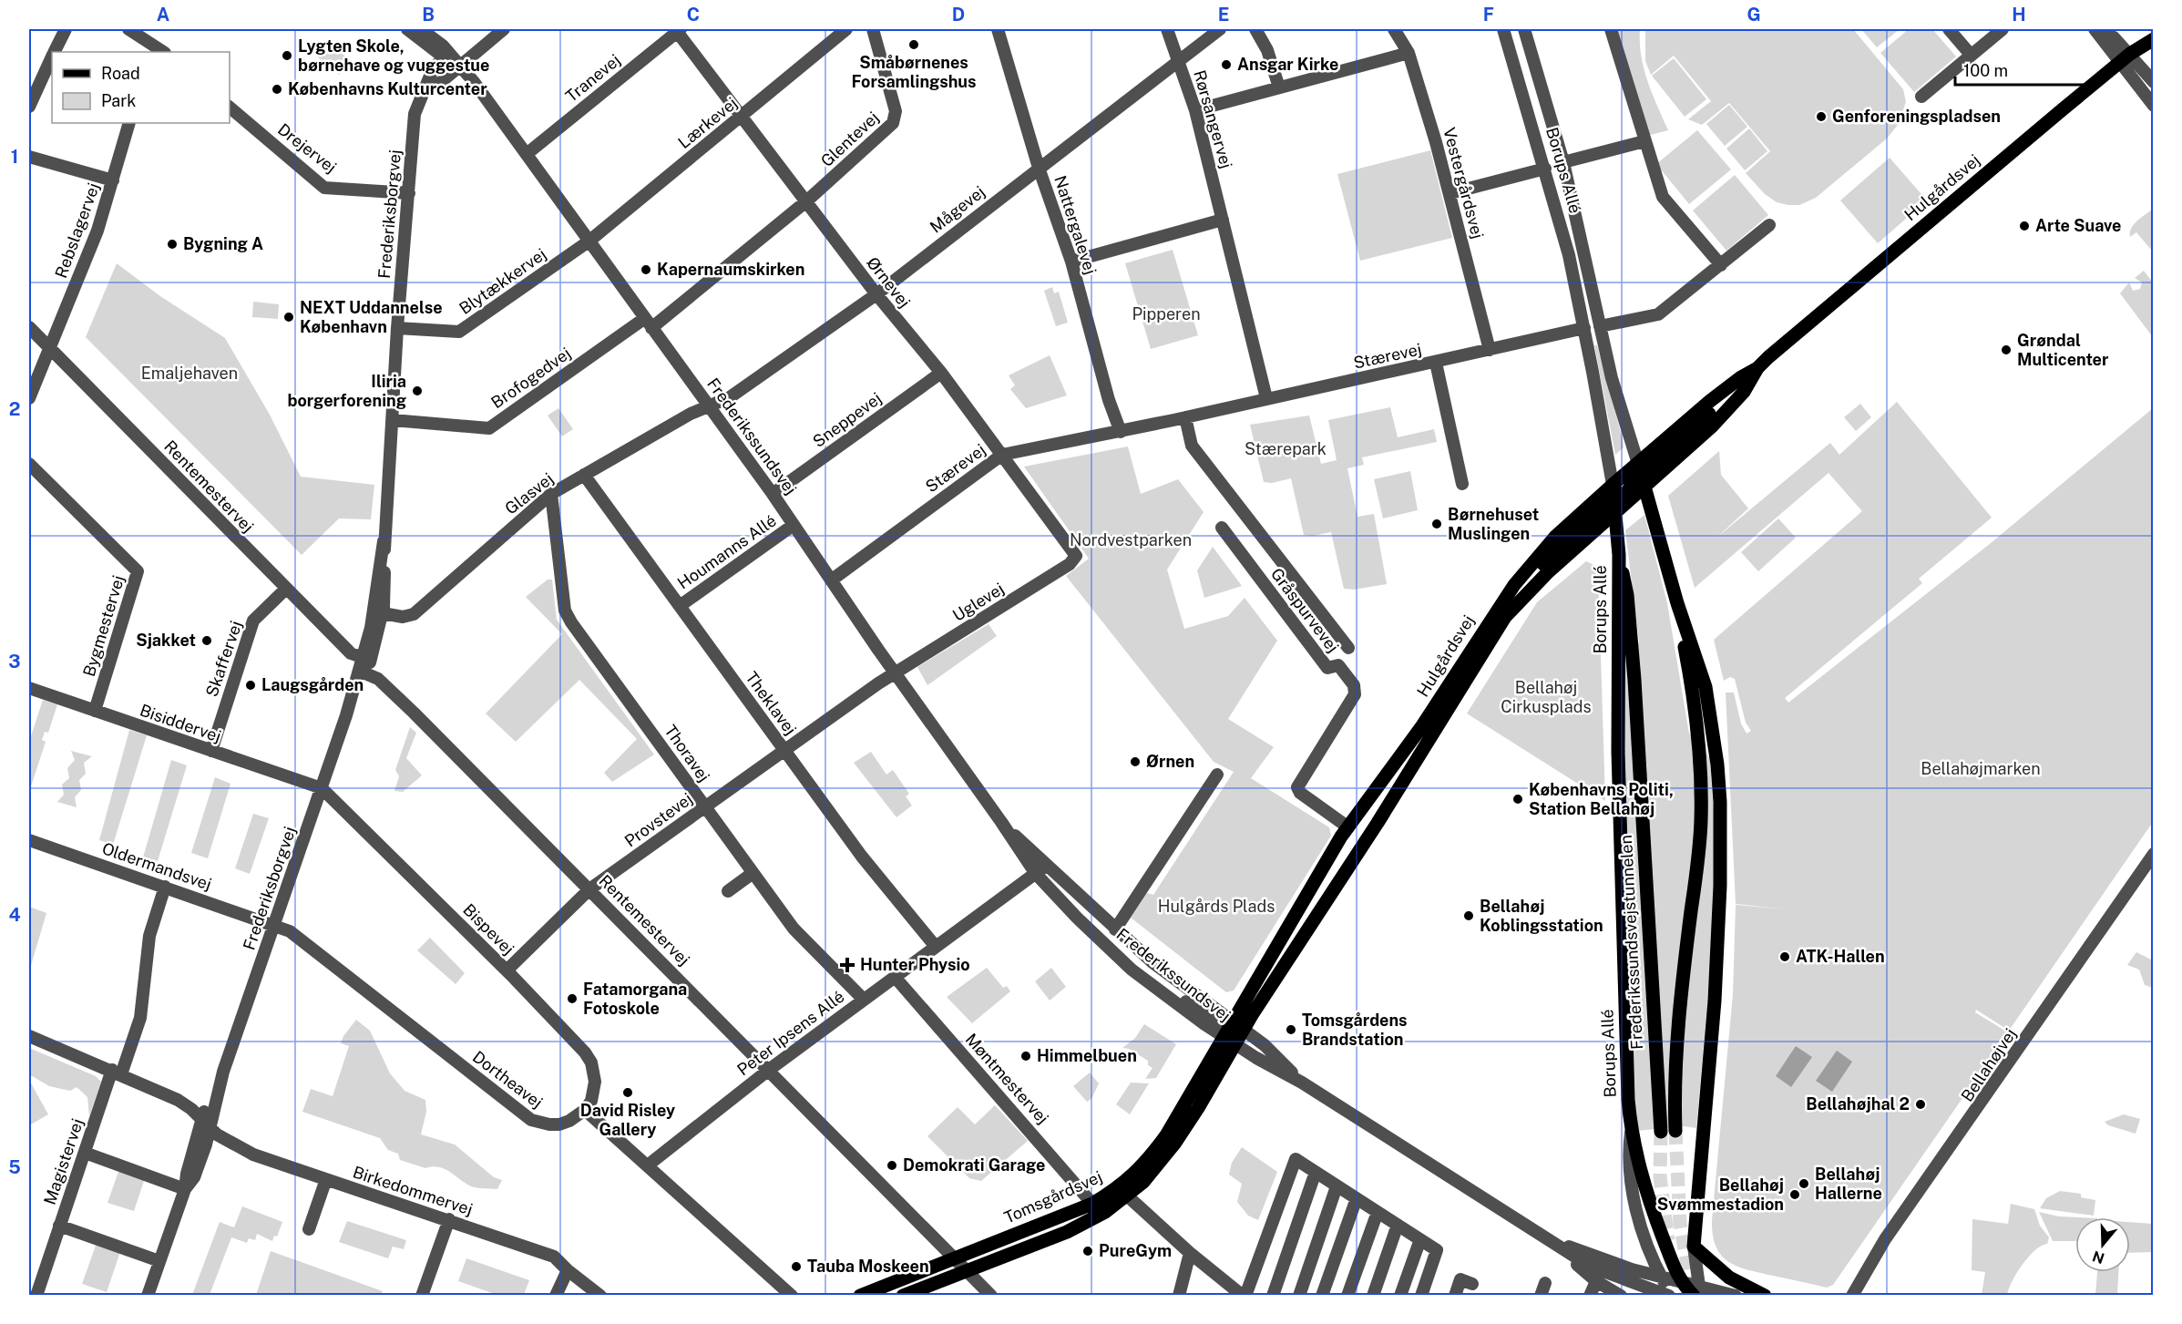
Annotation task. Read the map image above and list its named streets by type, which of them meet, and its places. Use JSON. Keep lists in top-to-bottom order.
{
  "streets": {
    "main road": [
      "Borups Allé",
      "Hulgårdsvej",
      "Frederikssundsvejstunnelen",
      "Tomsgårdsvej"
    ],
    "street": [
      "Tranevej",
      "Rørsangervej",
      "Lærkevej",
      "Glentevej",
      "Drejervej",
      "Vestergårdsvej",
      "Mågevej",
      "Frederiksborgvej",
      "Nattergalevej",
      "Rebslagervej",
      "Blytækkervej",
      "Ørnevej",
      "Stærevej",
      "Brofogedvej",
      "Sneppevej",
      "Frederikssundsvej",
      "Rentemestervej",
      "Glasvej",
      "Houmanns Allé",
      "Uglevej",
      "Gråspurvevej",
      "Bygmestervej",
      "Skaffervej",
      "Theklavej",
      "Bisiddervej",
      "Thoravej",
      "Provstevej",
      "Oldermandsvej",
      "Bispevej",
      "Peter Ipsens Allé",
      "Bellahøjvej",
      "Møntmestervej",
      "Dortheavej",
      "Magistervej",
      "Birkedommervej"
    ]
  },
  "crossings": [
    ["Tranevej", "Ørnevej"],
    ["Tranevej", "Frederikssundsvej"],
    ["Rørsangervej", "Mågevej"],
    ["Rørsangervej", "Stærevej"],
    ["Lærkevej", "Blytækkervej"],
    ["Lærkevej", "Ørnevej"],
    ["Lærkevej", "Frederikssundsvej"],
    ["Glentevej", "Ørnevej"],
    ["Glentevej", "Brofogedvej"],
    ["Glentevej", "Frederikssundsvej"],
    ["Drejervej", "Frederiksborgvej"],
    ["Borups Allé", "Hulgårdsvej"],
    ["Borups Allé", "Stærevej"],
    ["Borups Allé", "Frederikssundsvej"],
    ["Borups Allé", "Frederikssundsvejstunnelen"],
    ["Vestergårdsvej", "Stærevej"],
    ["Hulgårdsvej", "Frederikssundsvej"],
    ["Hulgårdsvej", "Gråspurvevej"],
    ["Hulgårdsvej", "Tomsgårdsvej"],
    ["Mågevej", "Nattergalevej"],
    ["Mågevej", "Ørnevej"],
    ["Mågevej", "Frederikssundsvej"],
    ["Mågevej", "Glasvej"],
    ["Frederiksborgvej", "Blytækkervej"],
    ["Frederiksborgvej", "Brofogedvej"],
    ["Frederiksborgvej", "Frederikssundsvej"],
    ["Frederiksborgvej", "Rentemestervej"],
    ["Frederiksborgvej", "Glasvej"],
    ["Frederiksborgvej", "Bisiddervej"],
    ["Frederiksborgvej", "Oldermandsvej"],
    ["Frederiksborgvej", "Bispevej"],
    ["Frederiksborgvej", "Dortheavej"],
    ["Frederiksborgvej", "Birkedommervej"],
    ["Nattergalevej", "Stærevej"],
    ["Rebslagervej", "Rentemestervej"],
    ["Blytækkervej", "Frederikssundsvej"],
    ["Ørnevej", "Stærevej"],
    ["Ørnevej", "Sneppevej"],
    ["Ørnevej", "Uglevej"],
    ["Stærevej", "Frederikssundsvej"],
    ["Brofogedvej", "Frederikssundsvej"],
    ["Sneppevej", "Frederikssundsvej"],
    ["Frederikssundsvej", "Glasvej"],
    ["Frederikssundsvej", "Houmanns Allé"],
    ["Frederikssundsvej", "Uglevej"],
    ["Frederikssundsvej", "Provstevej"],
    ["Frederikssundsvej", "Peter Ipsens Allé"],
    ["Frederikssundsvej", "Tomsgårdsvej"],
    ["Rentemestervej", "Skaffervej"],
    ["Rentemestervej", "Provstevej"],
    ["Rentemestervej", "Peter Ipsens Allé"],
    ["Rentemestervej", "Tomsgårdsvej"],
    ["Glasvej", "Theklavej"],
    ["Glasvej", "Thoravej"],
    ["Houmanns Allé", "Theklavej"],
    ["Uglevej", "Provstevej"],
    ["Bygmestervej", "Bisiddervej"],
    ["Skaffervej", "Bisiddervej"],
    ["Theklavej", "Provstevej"],
    ["Theklavej", "Peter Ipsens Allé"],
    ["Bisiddervej", "Bispevej"],
    ["Thoravej", "Provstevej"],
    ["Thoravej", "Peter Ipsens Allé"],
    ["Provstevej", "Bispevej"],
    ["Oldermandsvej", "Dortheavej"],
    ["Oldermandsvej", "Magistervej"],
    ["Bispevej", "Dortheavej"],
    ["Peter Ipsens Allé", "Møntmestervej"],
    ["Møntmestervej", "Tomsgårdsvej"],
    ["Magistervej", "Birkedommervej"]
  ],
  "parks": [
    "Pipperen",
    "Emaljehaven",
    "Stærepark",
    "Nordvestparken",
    "Bellahøj Cirkusplads",
    "Bellahøjmarken",
    "Hulgårds Plads"
  ],
  "places": {
    "other": [
      "Småbørnenes Forsamlingshus",
      "Lygten Skole, børnehave og vuggestue",
      "Ansgar Kirke",
      "Københavns Kulturcenter",
      "Genforeningspladsen",
      "Arte Suave",
      "Bygning A",
      "Kapernaumskirken",
      "NEXT Uddannelse København",
      "Grøndal Multicenter",
      "Iliria borgerforening",
      "Børnehuset Muslingen",
      "Sjakket",
      "Laugsgården",
      "Ørnen",
      "Københavns Politi, Station Bellahøj",
      "Bellahøj Koblingsstation",
      "ATK-Hallen",
      "Fatamorgana Fotoskole",
      "Tomsgårdens Brandstation",
      "Himmelbuen",
      "David Risley Gallery",
      "Bellahøjhal 2",
      "Demokrati Garage",
      "Bellahøj Hallerne",
      "Bellahøj Svømmestadion",
      "PureGym",
      "Tauba Moskeen"
    ],
    "health": ["Hunter Physio"]
  },
  "legend": ["Road", "Park"],
  "scale_bar": "100 m",
  "north": "bottom",
  "grid": {
    "columns": [
      "A",
      "B",
      "C",
      "D",
      "E",
      "F",
      "G",
      "H"
    ],
    "rows": [
      "1",
      "2",
      "3",
      "4",
      "5"
    ]
  }
}
